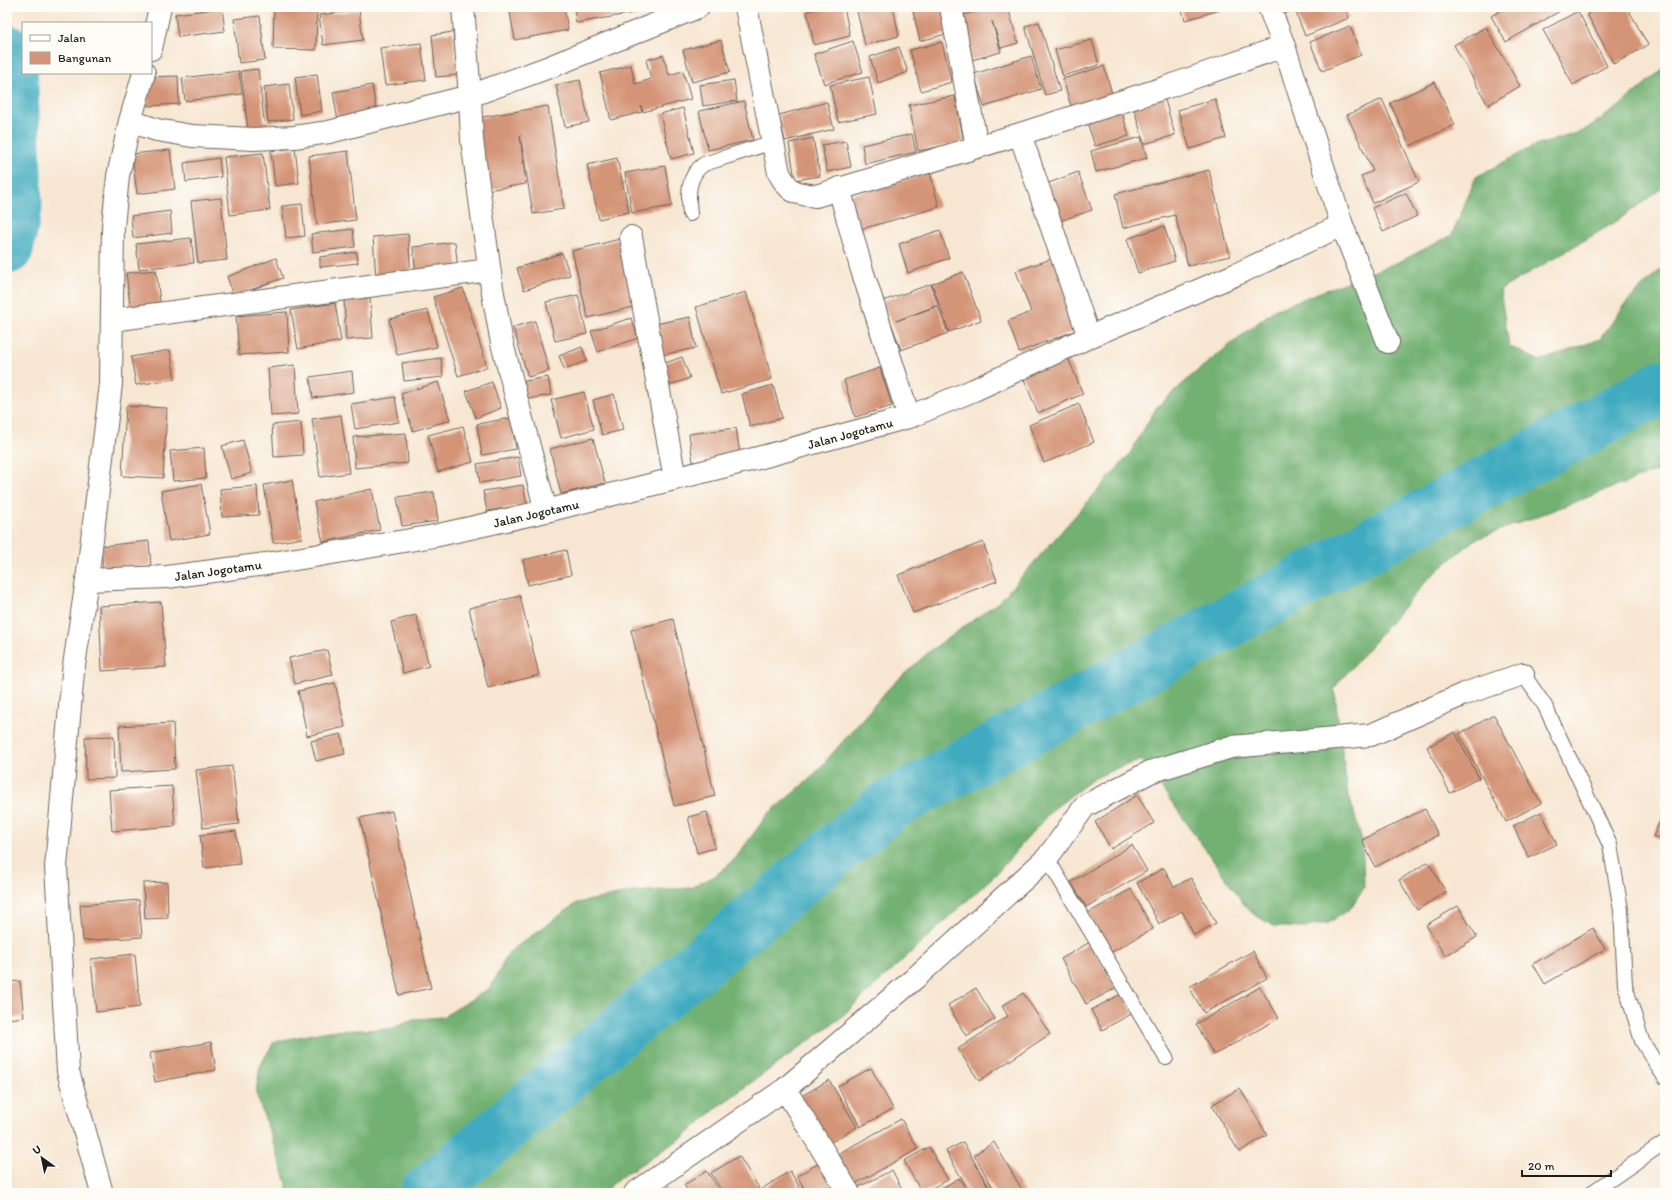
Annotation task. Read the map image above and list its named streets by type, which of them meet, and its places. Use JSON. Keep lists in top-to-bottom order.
{
  "streets": {
    "street": ["Jalan Jogotamu"]
  },
  "legend": ["Jalan", "Bangunan"],
  "scale_bar": "20 m",
  "north": "top left"
}
